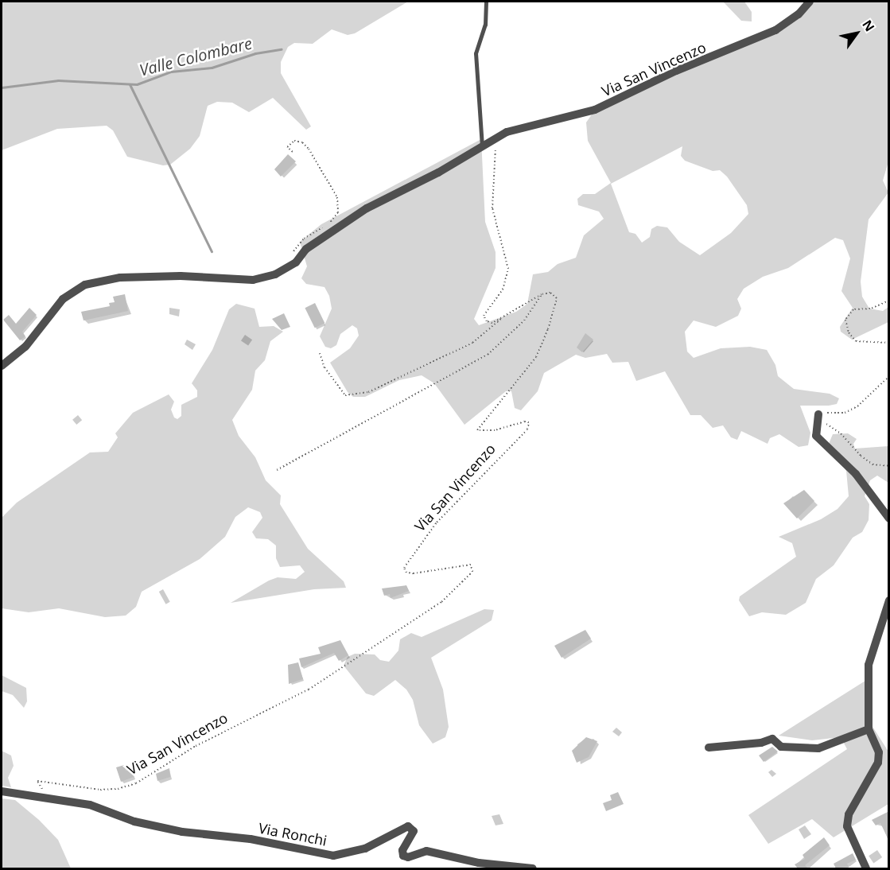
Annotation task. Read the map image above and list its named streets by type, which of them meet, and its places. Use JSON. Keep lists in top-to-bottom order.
{
  "streets": {
    "street": ["Via San Vincenzo", "Via Ronchi"]
  },
  "crossings": [
    ["Via San Vincenzo", "Via Ronchi"]
  ],
  "water": ["Valle Colombare"],
  "north": "top right"
}
